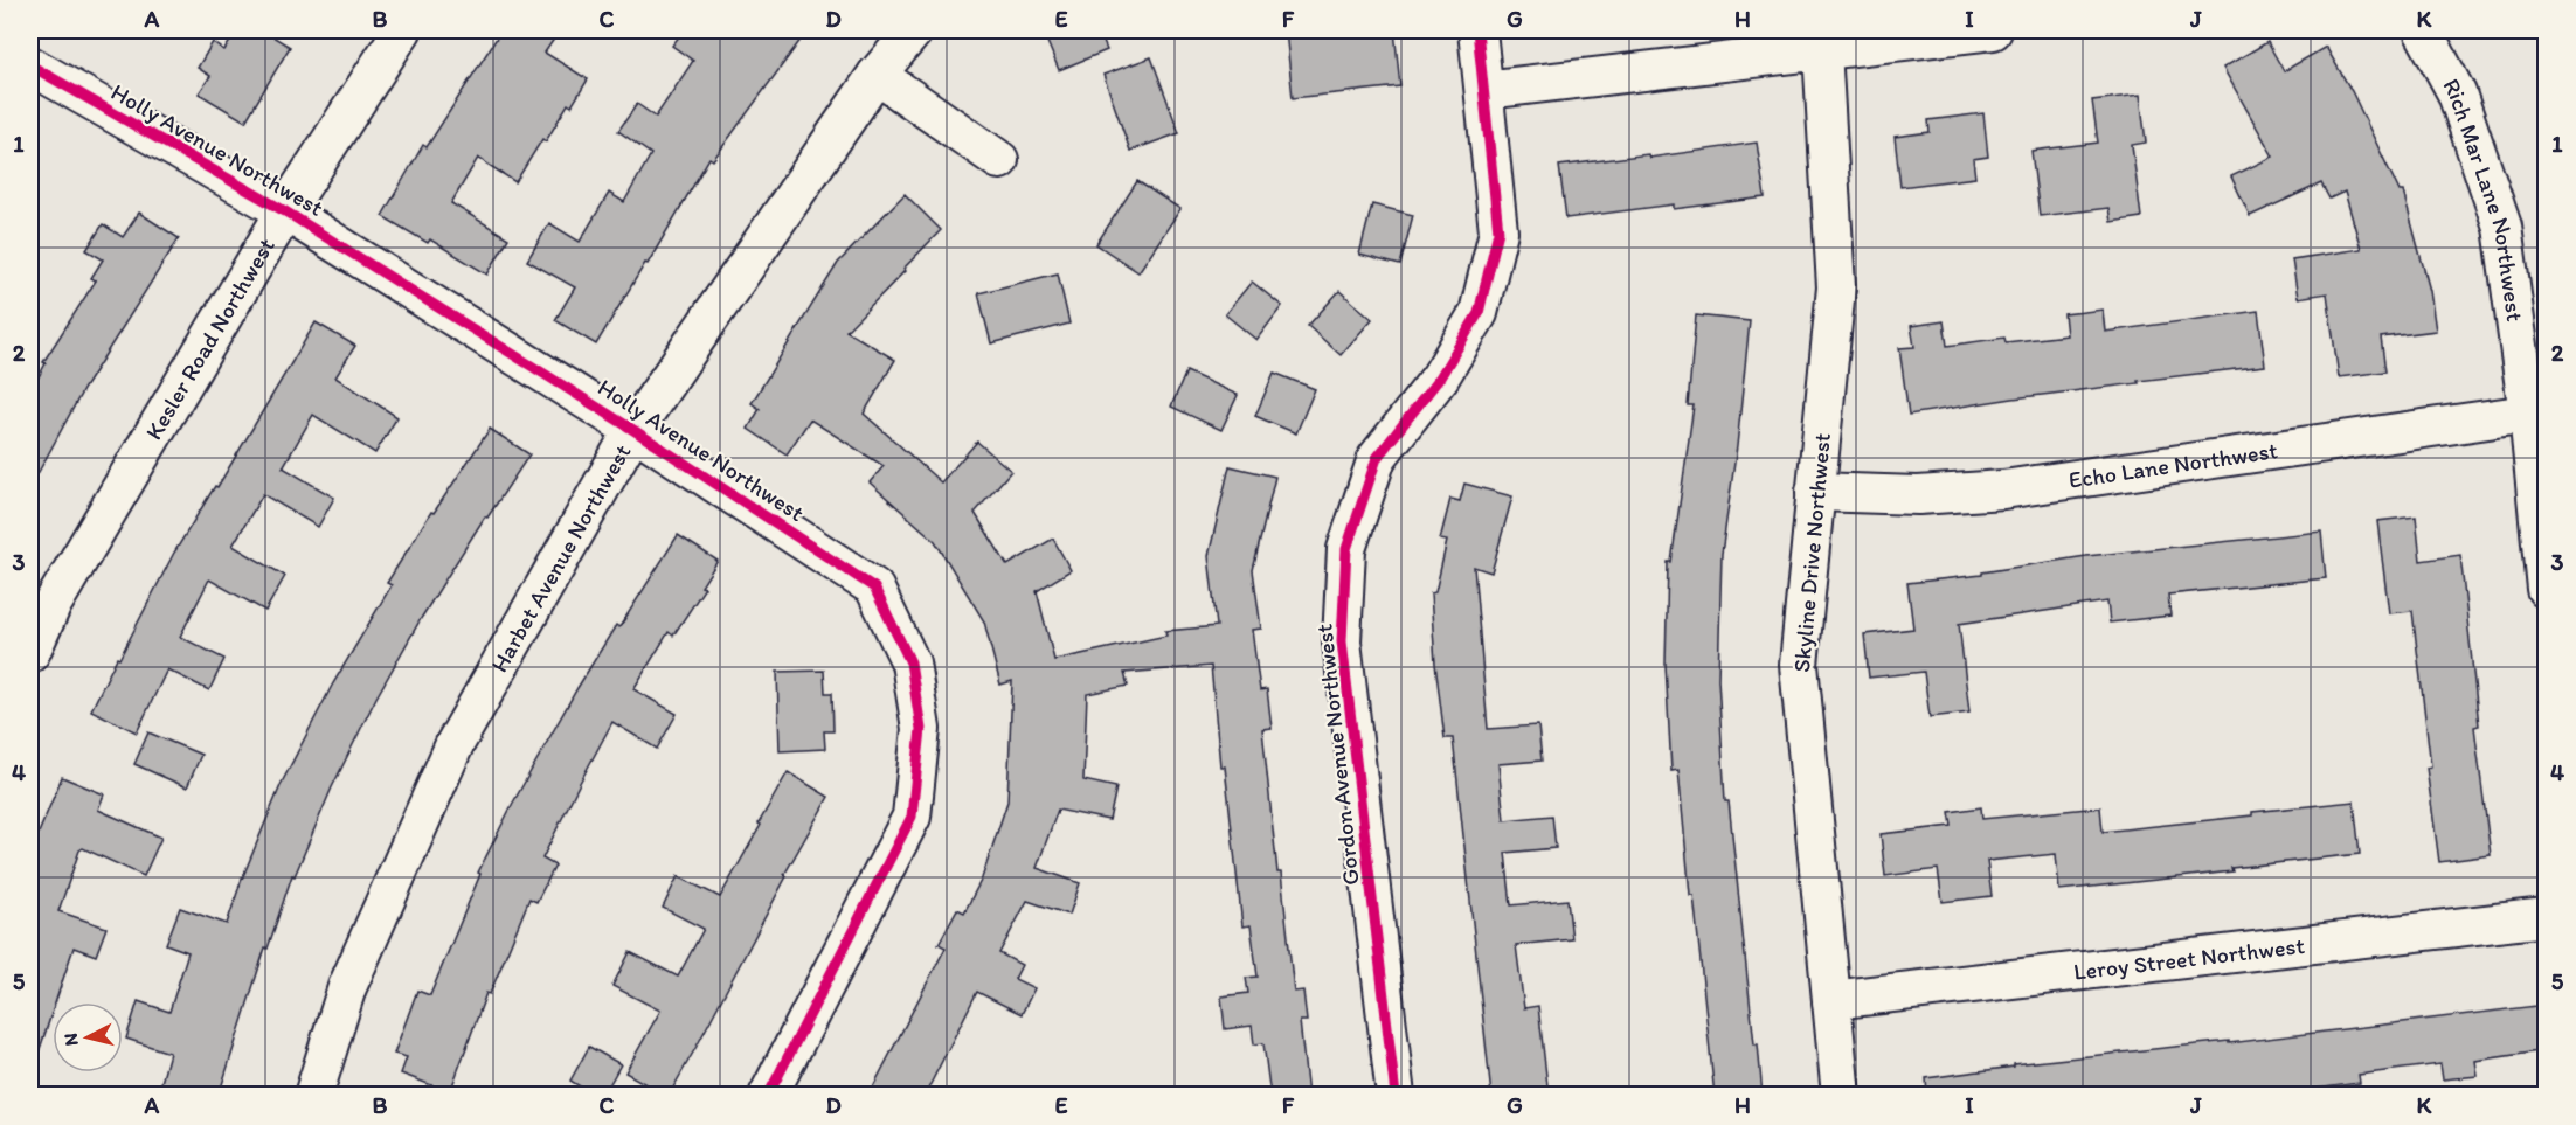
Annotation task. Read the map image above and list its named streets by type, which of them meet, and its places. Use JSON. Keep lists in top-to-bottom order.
{
  "streets": {
    "street": [
      "Holly Avenue Northwest",
      "Rich Mar Lane Northwest",
      "Kesler Road Northwest",
      "Echo Lane Northwest",
      "Skyline Drive Northwest",
      "Harbet Avenue Northwest",
      "Gordon Avenue Northwest",
      "Leroy Street Northwest"
    ]
  },
  "crossings": [
    ["Holly Avenue Northwest", "Kesler Road Northwest"],
    ["Holly Avenue Northwest", "Harbet Avenue Northwest"],
    ["Rich Mar Lane Northwest", "Echo Lane Northwest"],
    ["Echo Lane Northwest", "Skyline Drive Northwest"],
    ["Skyline Drive Northwest", "Leroy Street Northwest"]
  ],
  "north": "left",
  "grid": {
    "columns": [
      "A",
      "B",
      "C",
      "D",
      "E",
      "F",
      "G",
      "H",
      "I",
      "J",
      "K"
    ],
    "rows": [
      "1",
      "2",
      "3",
      "4",
      "5"
    ]
  }
}
